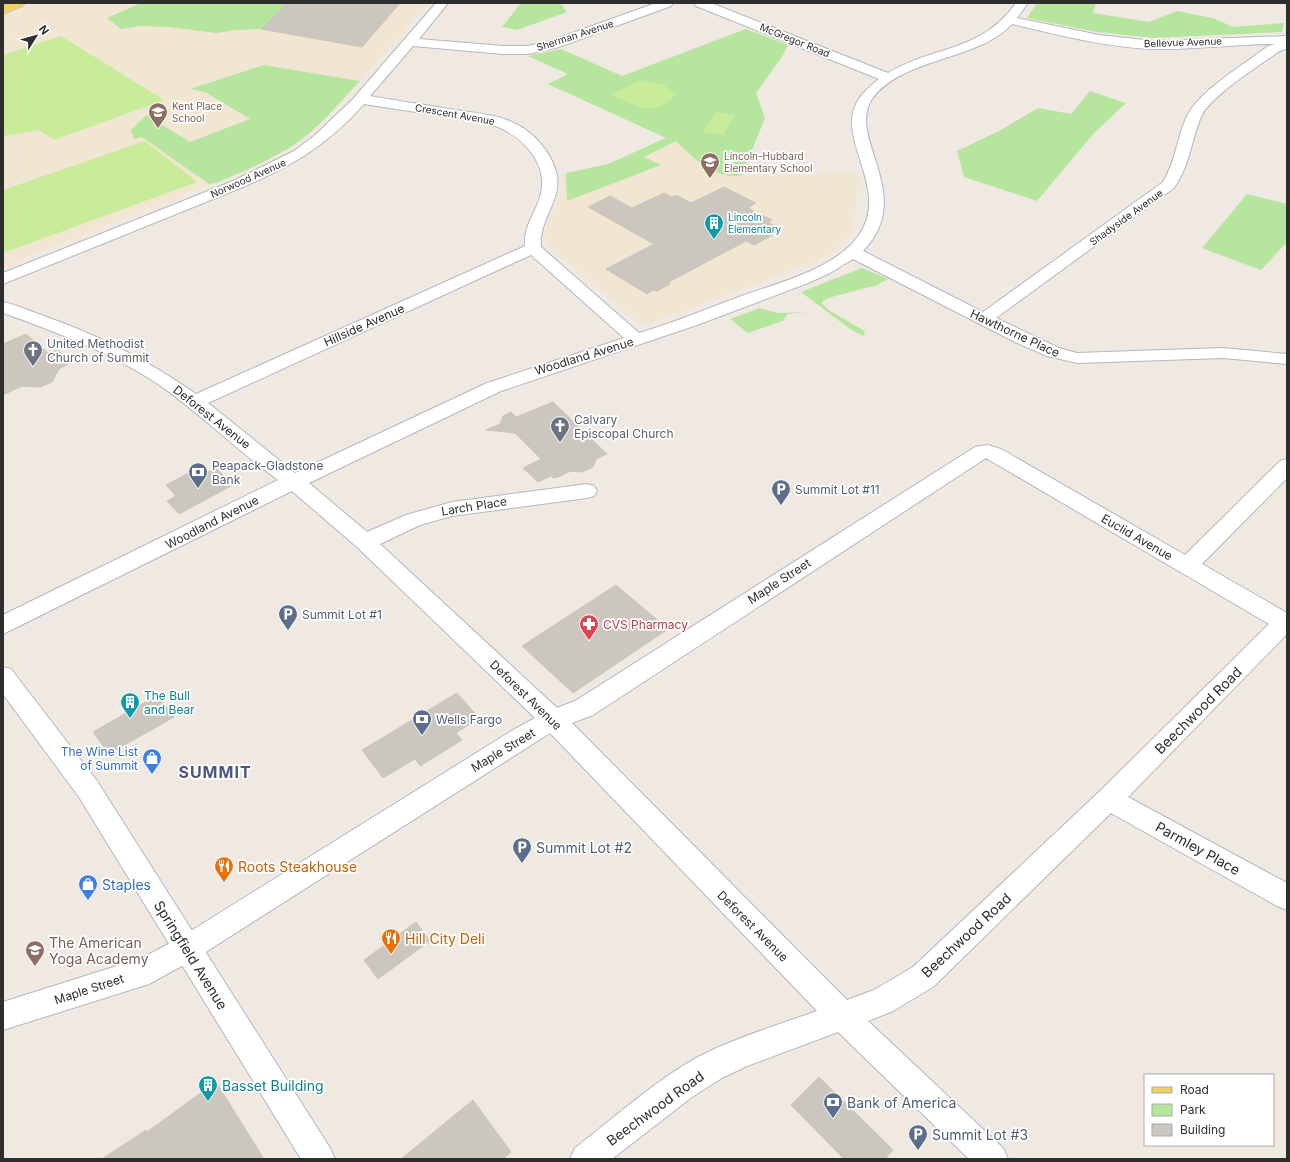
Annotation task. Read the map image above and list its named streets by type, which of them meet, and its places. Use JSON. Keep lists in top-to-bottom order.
{
  "streets": {
    "street": [
      "Sherman Avenue",
      "McGregor Road",
      "Bellevue Avenue",
      "Crescent Avenue",
      "Norwood Avenue",
      "Shadyside Avenue",
      "Hillside Avenue",
      "Hawthorne Place",
      "Woodland Avenue",
      "Deforest Avenue",
      "Larch Place",
      "Euclid Avenue",
      "Maple Street",
      "Beechwood Road",
      "Parmley Place",
      "Springfield Avenue"
    ]
  },
  "crossings": [
    ["Sherman Avenue", "Norwood Avenue"],
    ["McGregor Road", "Woodland Avenue"],
    ["Bellevue Avenue", "Woodland Avenue"],
    ["Crescent Avenue", "Norwood Avenue"],
    ["Crescent Avenue", "Hillside Avenue"],
    ["Shadyside Avenue", "Hawthorne Place"],
    ["Hillside Avenue", "Deforest Avenue"],
    ["Hawthorne Place", "Woodland Avenue"],
    ["Woodland Avenue", "Deforest Avenue"],
    ["Deforest Avenue", "Larch Place"],
    ["Deforest Avenue", "Maple Street"],
    ["Deforest Avenue", "Beechwood Road"],
    ["Euclid Avenue", "Maple Street"],
    ["Euclid Avenue", "Beechwood Road"],
    ["Maple Street", "Springfield Avenue"],
    ["Beechwood Road", "Parmley Place"]
  ],
  "districts": ["SUMMIT"],
  "places": {
    "school or university": ["Kent Place School", "Lincoln-Hubbard Elementary School", "The American Yoga Academy"],
    "building": ["Lincoln Elementary", "The Bull and Bear", "Basset Building"],
    "church": ["United Methodist Church of Summit", "Calvary Episcopal Church"],
    "bank": ["Peapack-Gladstone Bank", "Wells Fargo", "Bank of America"],
    "parking": [
      "Summit Lot #11",
      "Summit Lot #1",
      "Summit Lot #2",
      "Summit Lot #3"
    ],
    "pharmacy": ["CVS Pharmacy"],
    "shop": ["The Wine List of Summit", "Staples"],
    "restaurant": ["Roots Steakhouse", "Hill City Deli"]
  },
  "legend": ["Road", "Park", "Building"],
  "north": "top right"
}
